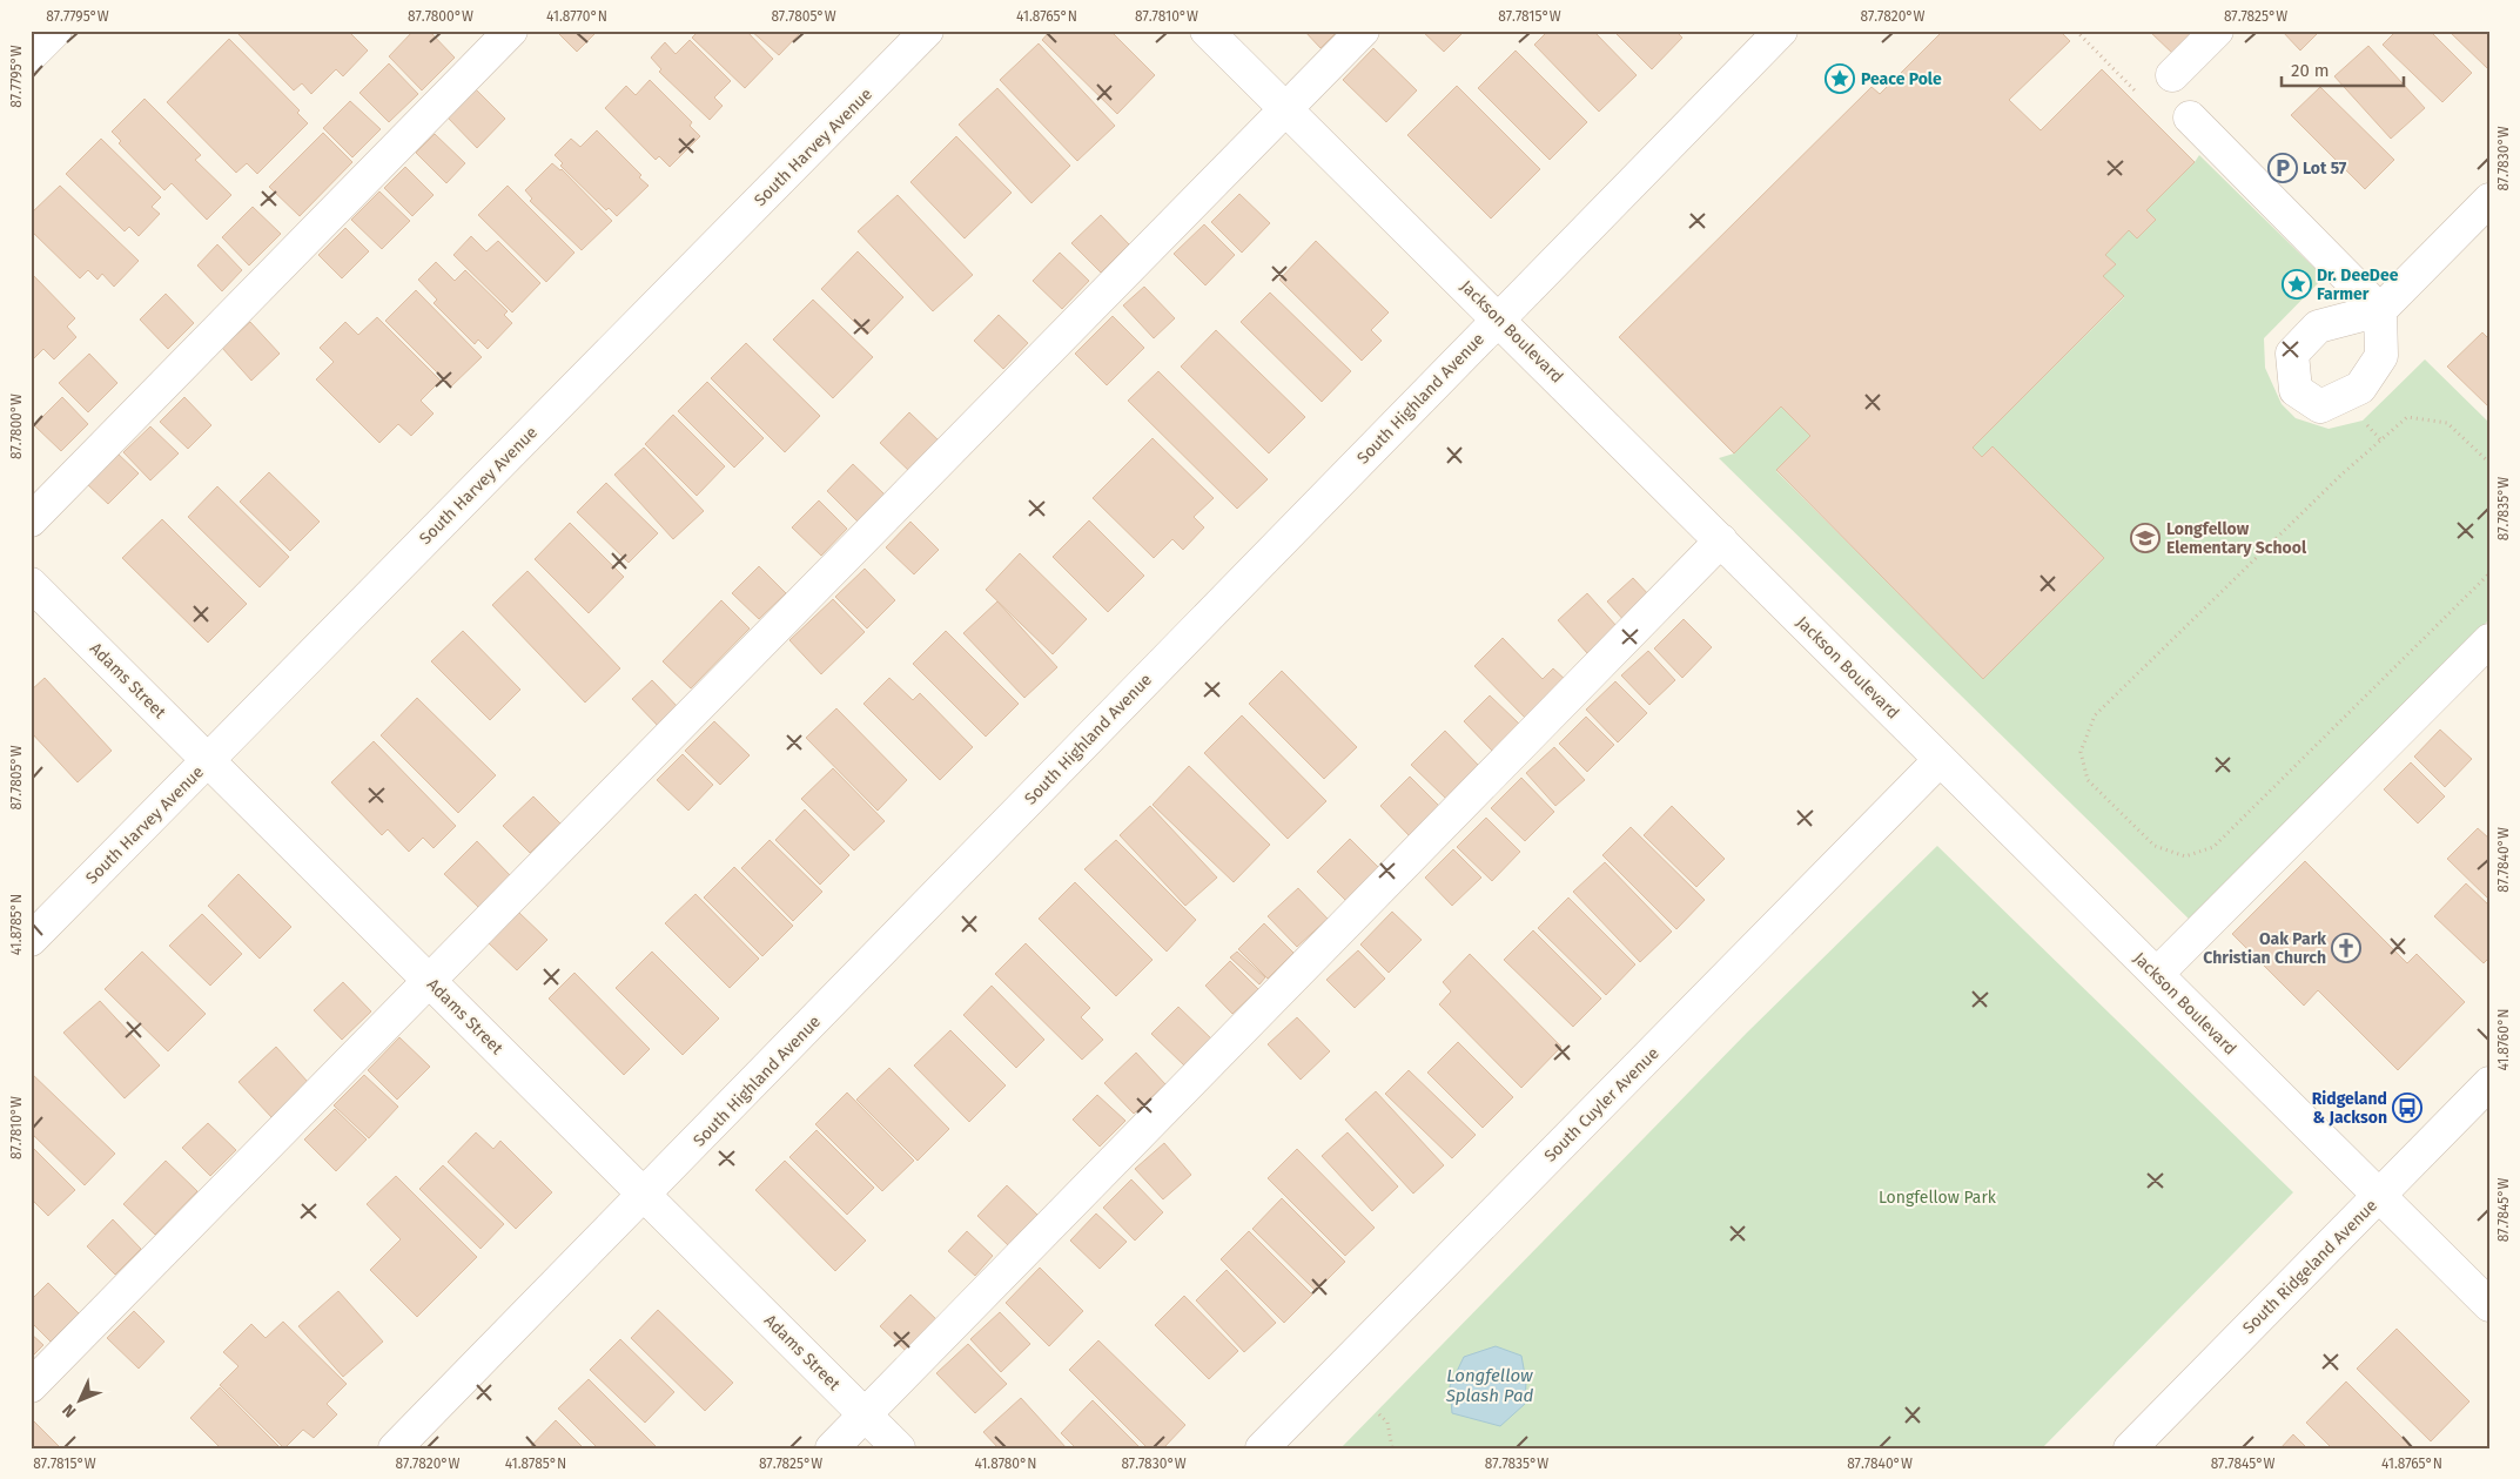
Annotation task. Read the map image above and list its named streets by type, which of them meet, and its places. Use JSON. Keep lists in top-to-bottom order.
{
  "streets": {
    "street": [
      "South Harvey Avenue",
      "Jackson Boulevard",
      "South Highland Avenue",
      "Adams Street",
      "South Cuyler Avenue",
      "South Ridgeland Avenue"
    ]
  },
  "crossings": [
    ["South Harvey Avenue", "Adams Street"],
    ["Jackson Boulevard", "South Highland Avenue"],
    ["Jackson Boulevard", "South Cuyler Avenue"],
    ["Jackson Boulevard", "South Ridgeland Avenue"],
    ["South Highland Avenue", "Adams Street"]
  ],
  "water": ["Longfellow Splash Pad"],
  "parks": ["Longfellow Park"],
  "places": {
    "place": ["Peace Pole", "Dr. DeeDee Farmer"],
    "parking": ["Lot 57"],
    "school or university": ["Longfellow Elementary School"],
    "church": ["Oak Park Christian Church"],
    "bus stop": ["Ridgeland & Jackson"]
  },
  "scale_bar": "20 m",
  "north": "bottom left",
  "coordinates": [
    "87.7795°W",
    "87.7800°W",
    "41.8770°N",
    "87.7805°W",
    "41.8765°N",
    "87.7810°W",
    "87.7815°W",
    "87.7820°W",
    "87.7825°W",
    "87.7830°W",
    "87.7835°W",
    "87.7840°W",
    "41.8785°N",
    "41.8760°N",
    "87.7845°W",
    "41.8780°N"
  ]
}
